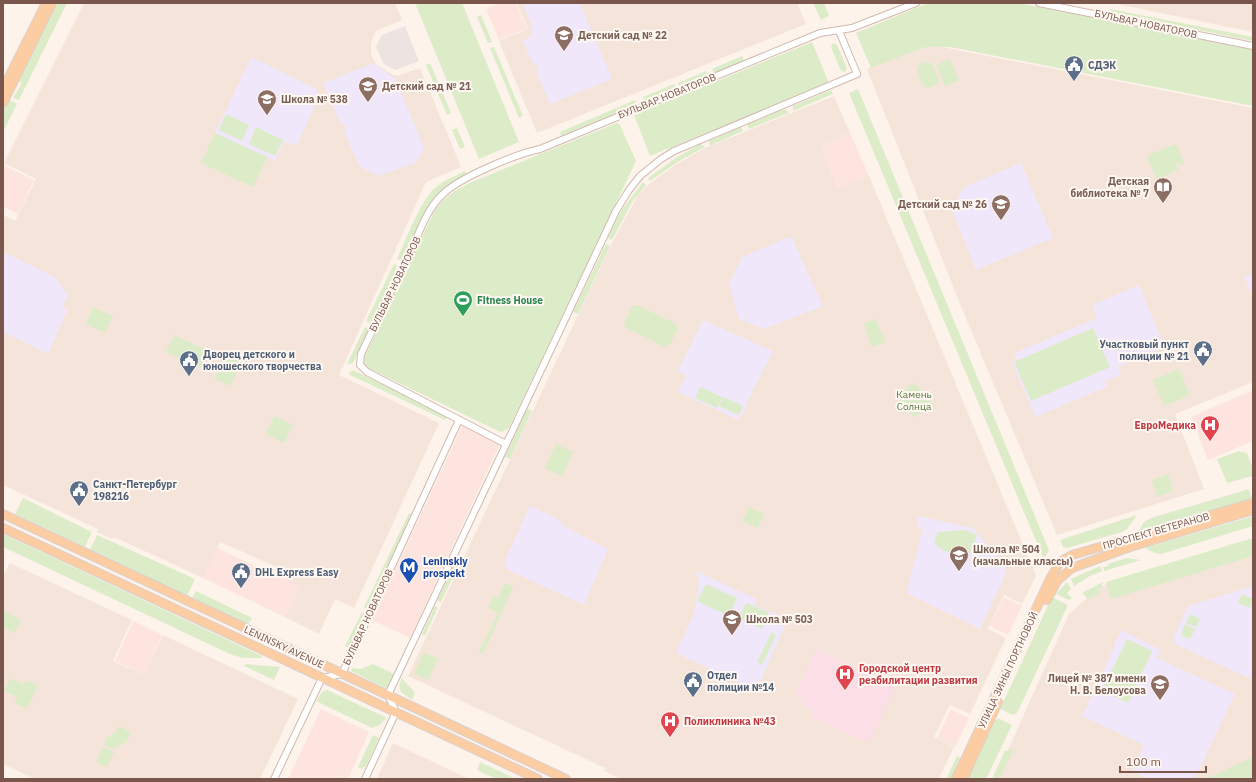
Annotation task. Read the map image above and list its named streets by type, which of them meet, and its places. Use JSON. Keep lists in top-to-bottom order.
{
  "streets": {
    "main road": ["ПРОСПЕКТ ВЕТЕРАНОВ", "LENINSKY AVENUE", "УЛИЦА ЗИНЫ ПОРТНОВОЙ"],
    "street": ["БУЛЬВАР НОВАТОРОВ"]
  },
  "crossings": [
    ["БУЛЬВАР НОВАТОРОВ", "LENINSKY AVENUE"],
    ["ПРОСПЕКТ ВЕТЕРАНОВ", "УЛИЦА ЗИНЫ ПОРТНОВОЙ"]
  ],
  "parks": ["Камень Солнца"],
  "places": {
    "school or university": [
      "Детский сад № 22",
      "Детский сад № 21",
      "Школа № 538",
      "Детский сад № 26",
      "Школа № 504 (начальные классы)",
      "Школа № 503",
      "Лицей № 387 имени Н. В. Белоусова"
    ],
    "public building": [
      "СДЭК",
      "Участковый пункт полиции № 21",
      "Дворец детского и юношеского творчества",
      "Санкт-Петербург 198216",
      "DHL Express Easy",
      "Отдел полиции №14"
    ],
    "library": ["Детская библиотека № 7"],
    "sports": ["Fitness House"],
    "hospital": ["ЕвроМедика", "Городской центр реабилитации развития", "Поликлиника №43"],
    "metro station": ["Leninskiy prospekt"]
  },
  "scale_bar": "100 m"
}
